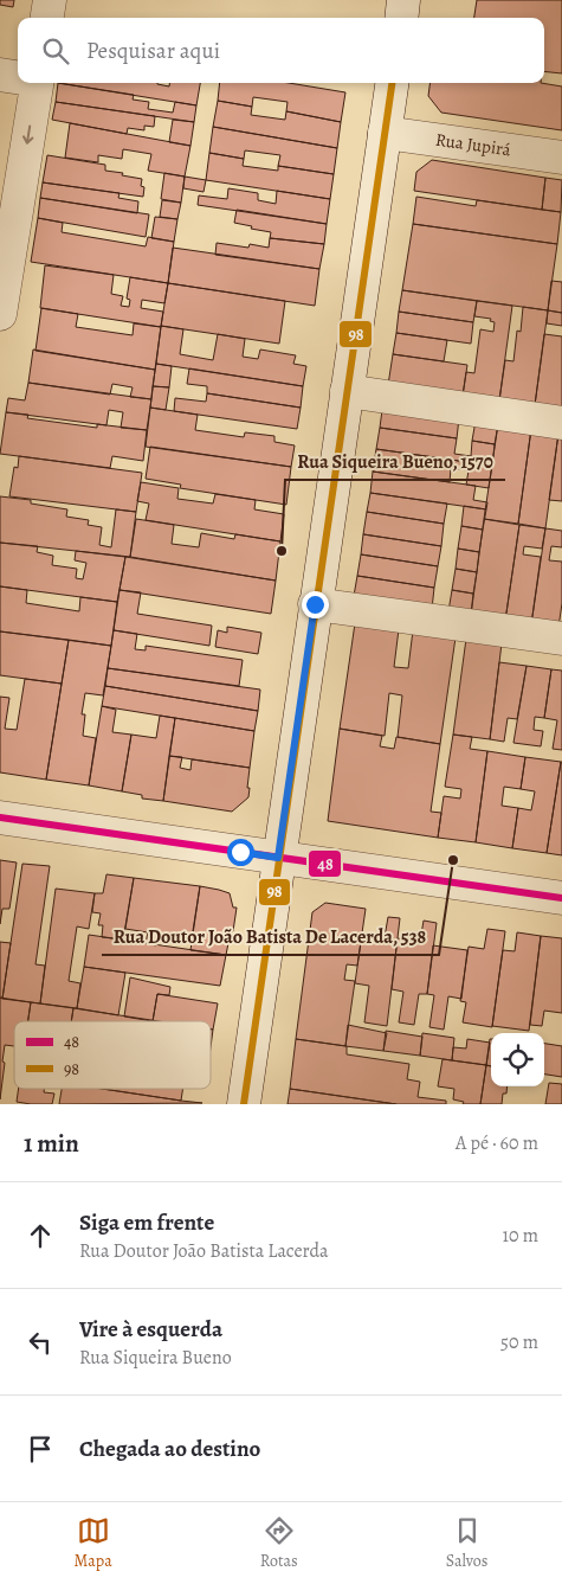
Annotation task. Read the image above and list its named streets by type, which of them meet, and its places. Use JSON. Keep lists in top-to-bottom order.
{
  "streets": {
    "street": ["Rua Jupirá"]
  },
  "places": ["Rua Siqueira Bueno, 1570", "Rua Doutor João Batista De Lacerda, 538"],
  "lines": ["transit line 98", "transit line 48"],
  "legend": ["48", "98"],
  "page": {
    "search": "Pesquisar aqui",
    "heading": ["1 min", "A pé · 60 m"],
    "list": [
      ["Siga em frente", "Rua Doutor João Batista Lacerda", "10 m"],
      ["Vire à esquerda", "Rua Siqueira Bueno", "50 m"],
      "Chegada ao destino"
    ],
    "nav": ["Mapa", "Rotas", "Salvos"]
  }
}
